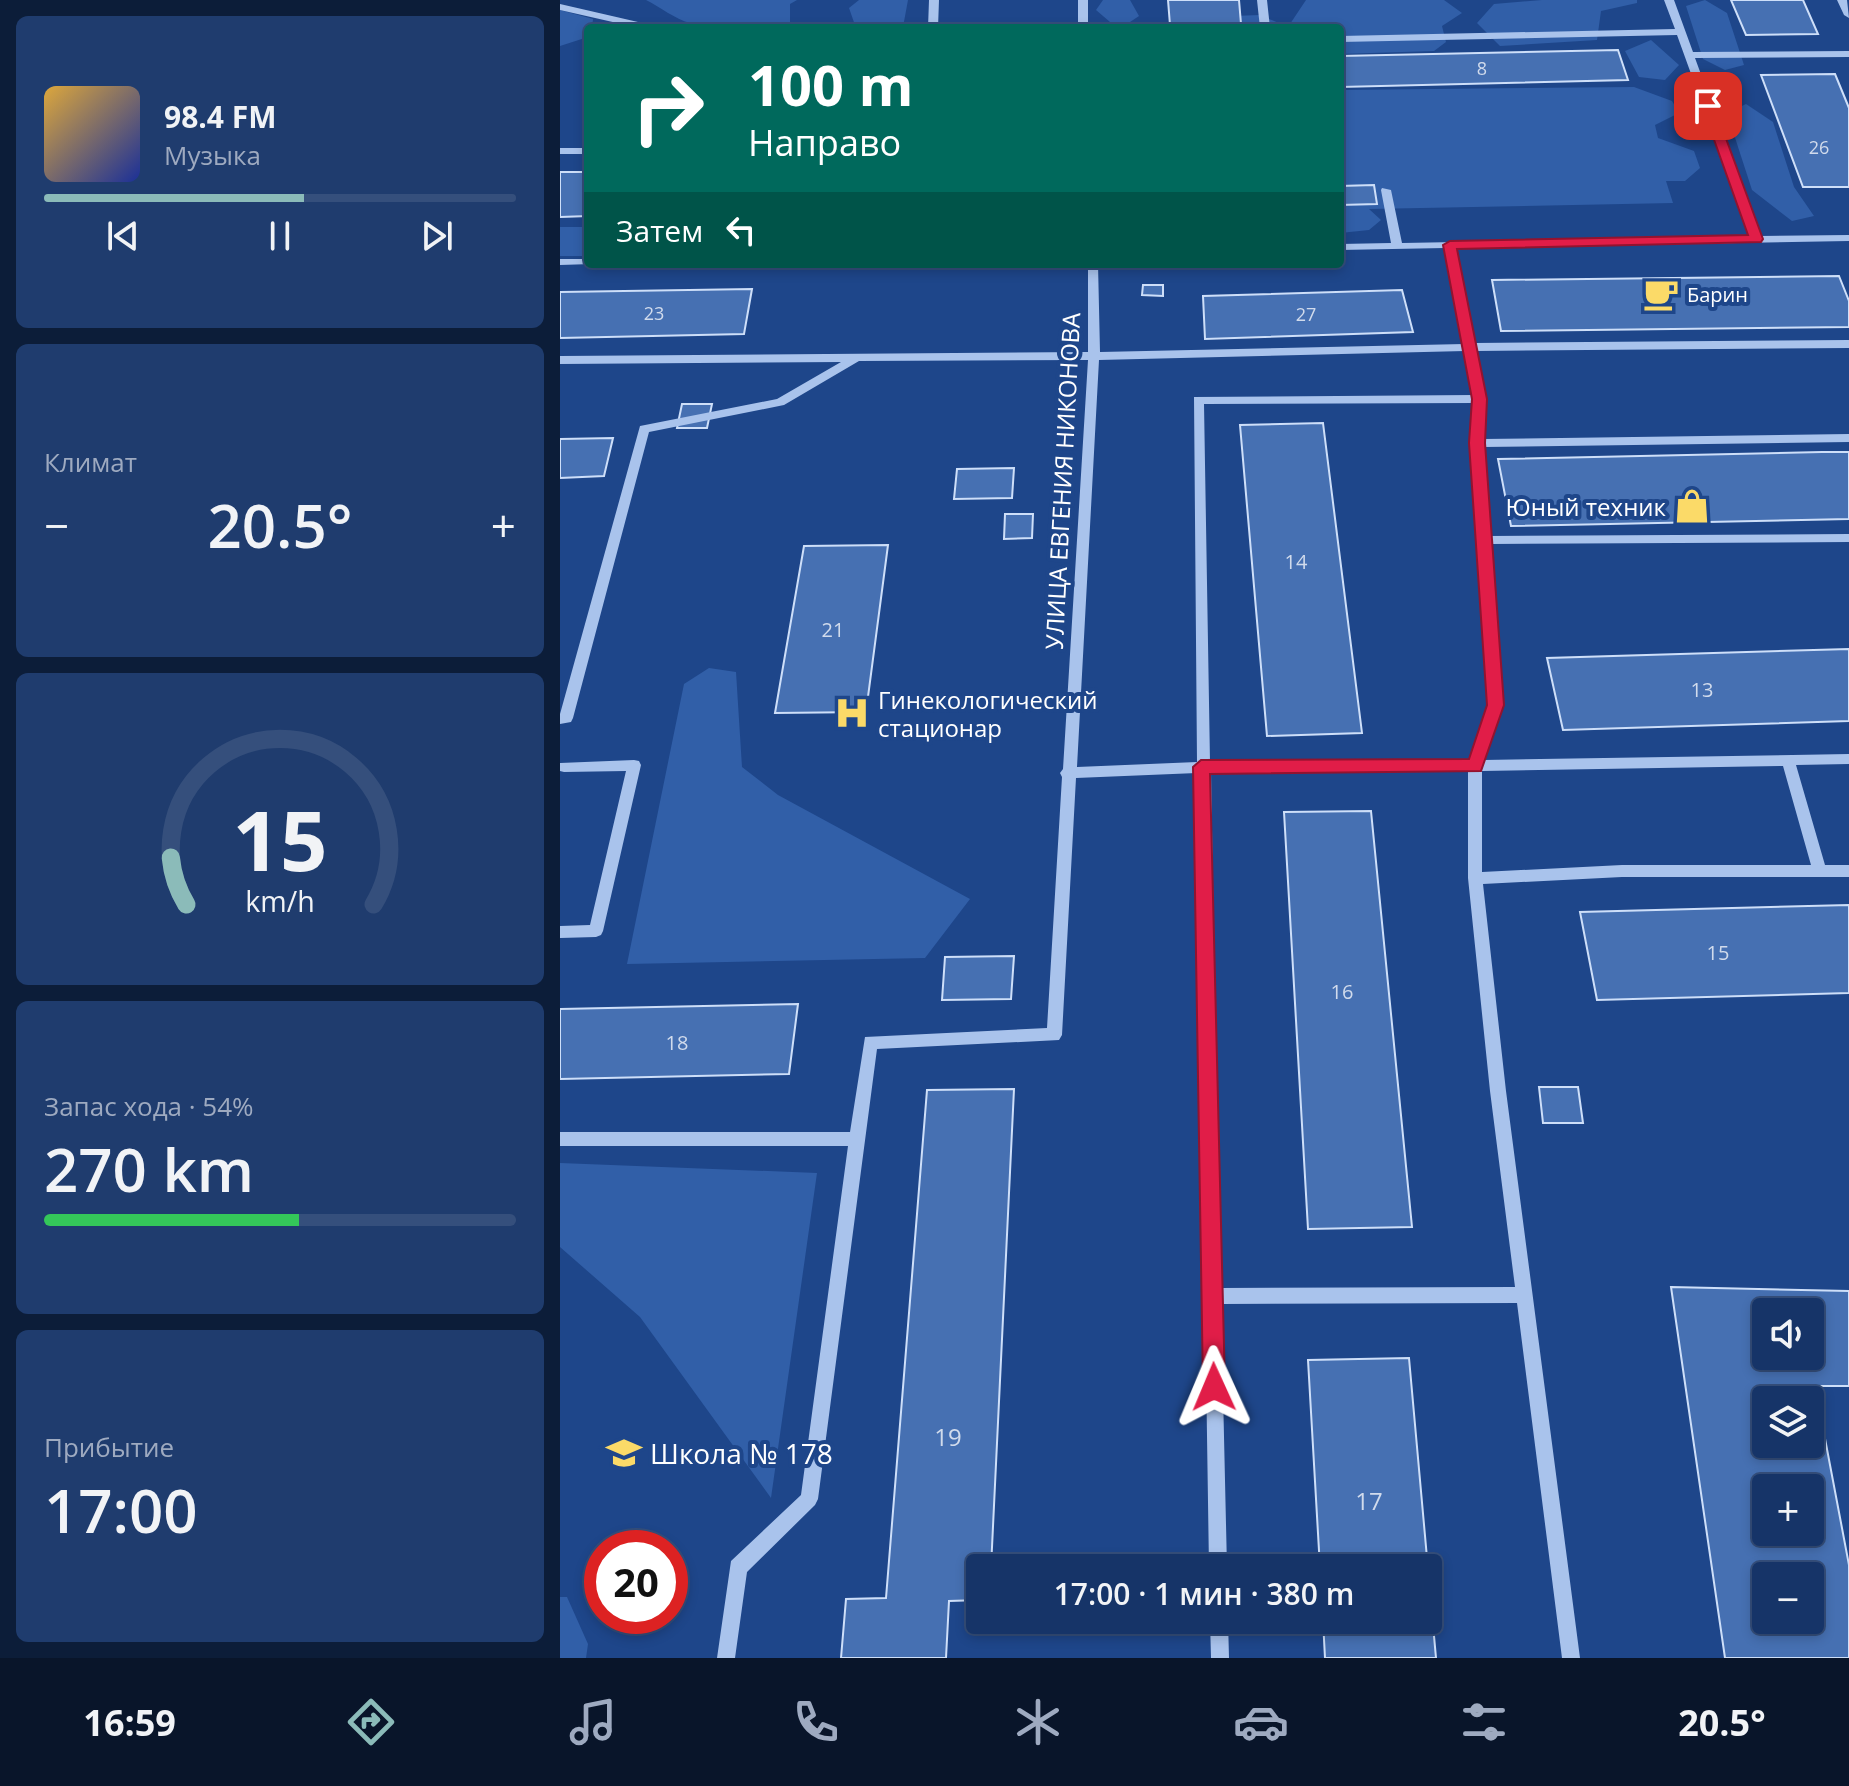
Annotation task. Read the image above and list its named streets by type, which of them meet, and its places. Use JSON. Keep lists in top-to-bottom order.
{
  "streets": {
    "street": ["УЛИЦА ЕВГЕНИЯ НИКОНОВА"]
  },
  "places": {
    "cafe": ["Барин"],
    "shop": ["Юный техник"],
    "hospital": ["Гинекологический стационар"],
    "school or university": ["Школа № 178"]
  },
  "house_numbers": [
    "8",
    "26",
    "23",
    "27",
    "14",
    "21",
    "13",
    "15",
    "16",
    "18",
    "19",
    "17"
  ],
  "page": {
    "turn": ["100 m", "Направо"],
    "song": ["98.4 FM", "Музыка"],
    "then": "Затем",
    "tile": [
      "Климат",
      ["Запас хода · 54%", "270 km"],
      ["Прибытие", "17:00"]
    ],
    "heat": ["−", "20.5°", "+"],
    "map_buttons": ["+", "−"],
    "limit": "20",
    "trip": "17:00 · 1 мин · 380 m",
    "tabs": ["16:59", "20.5°"],
    "gauge": ["15", "km/h"]
  }
}
